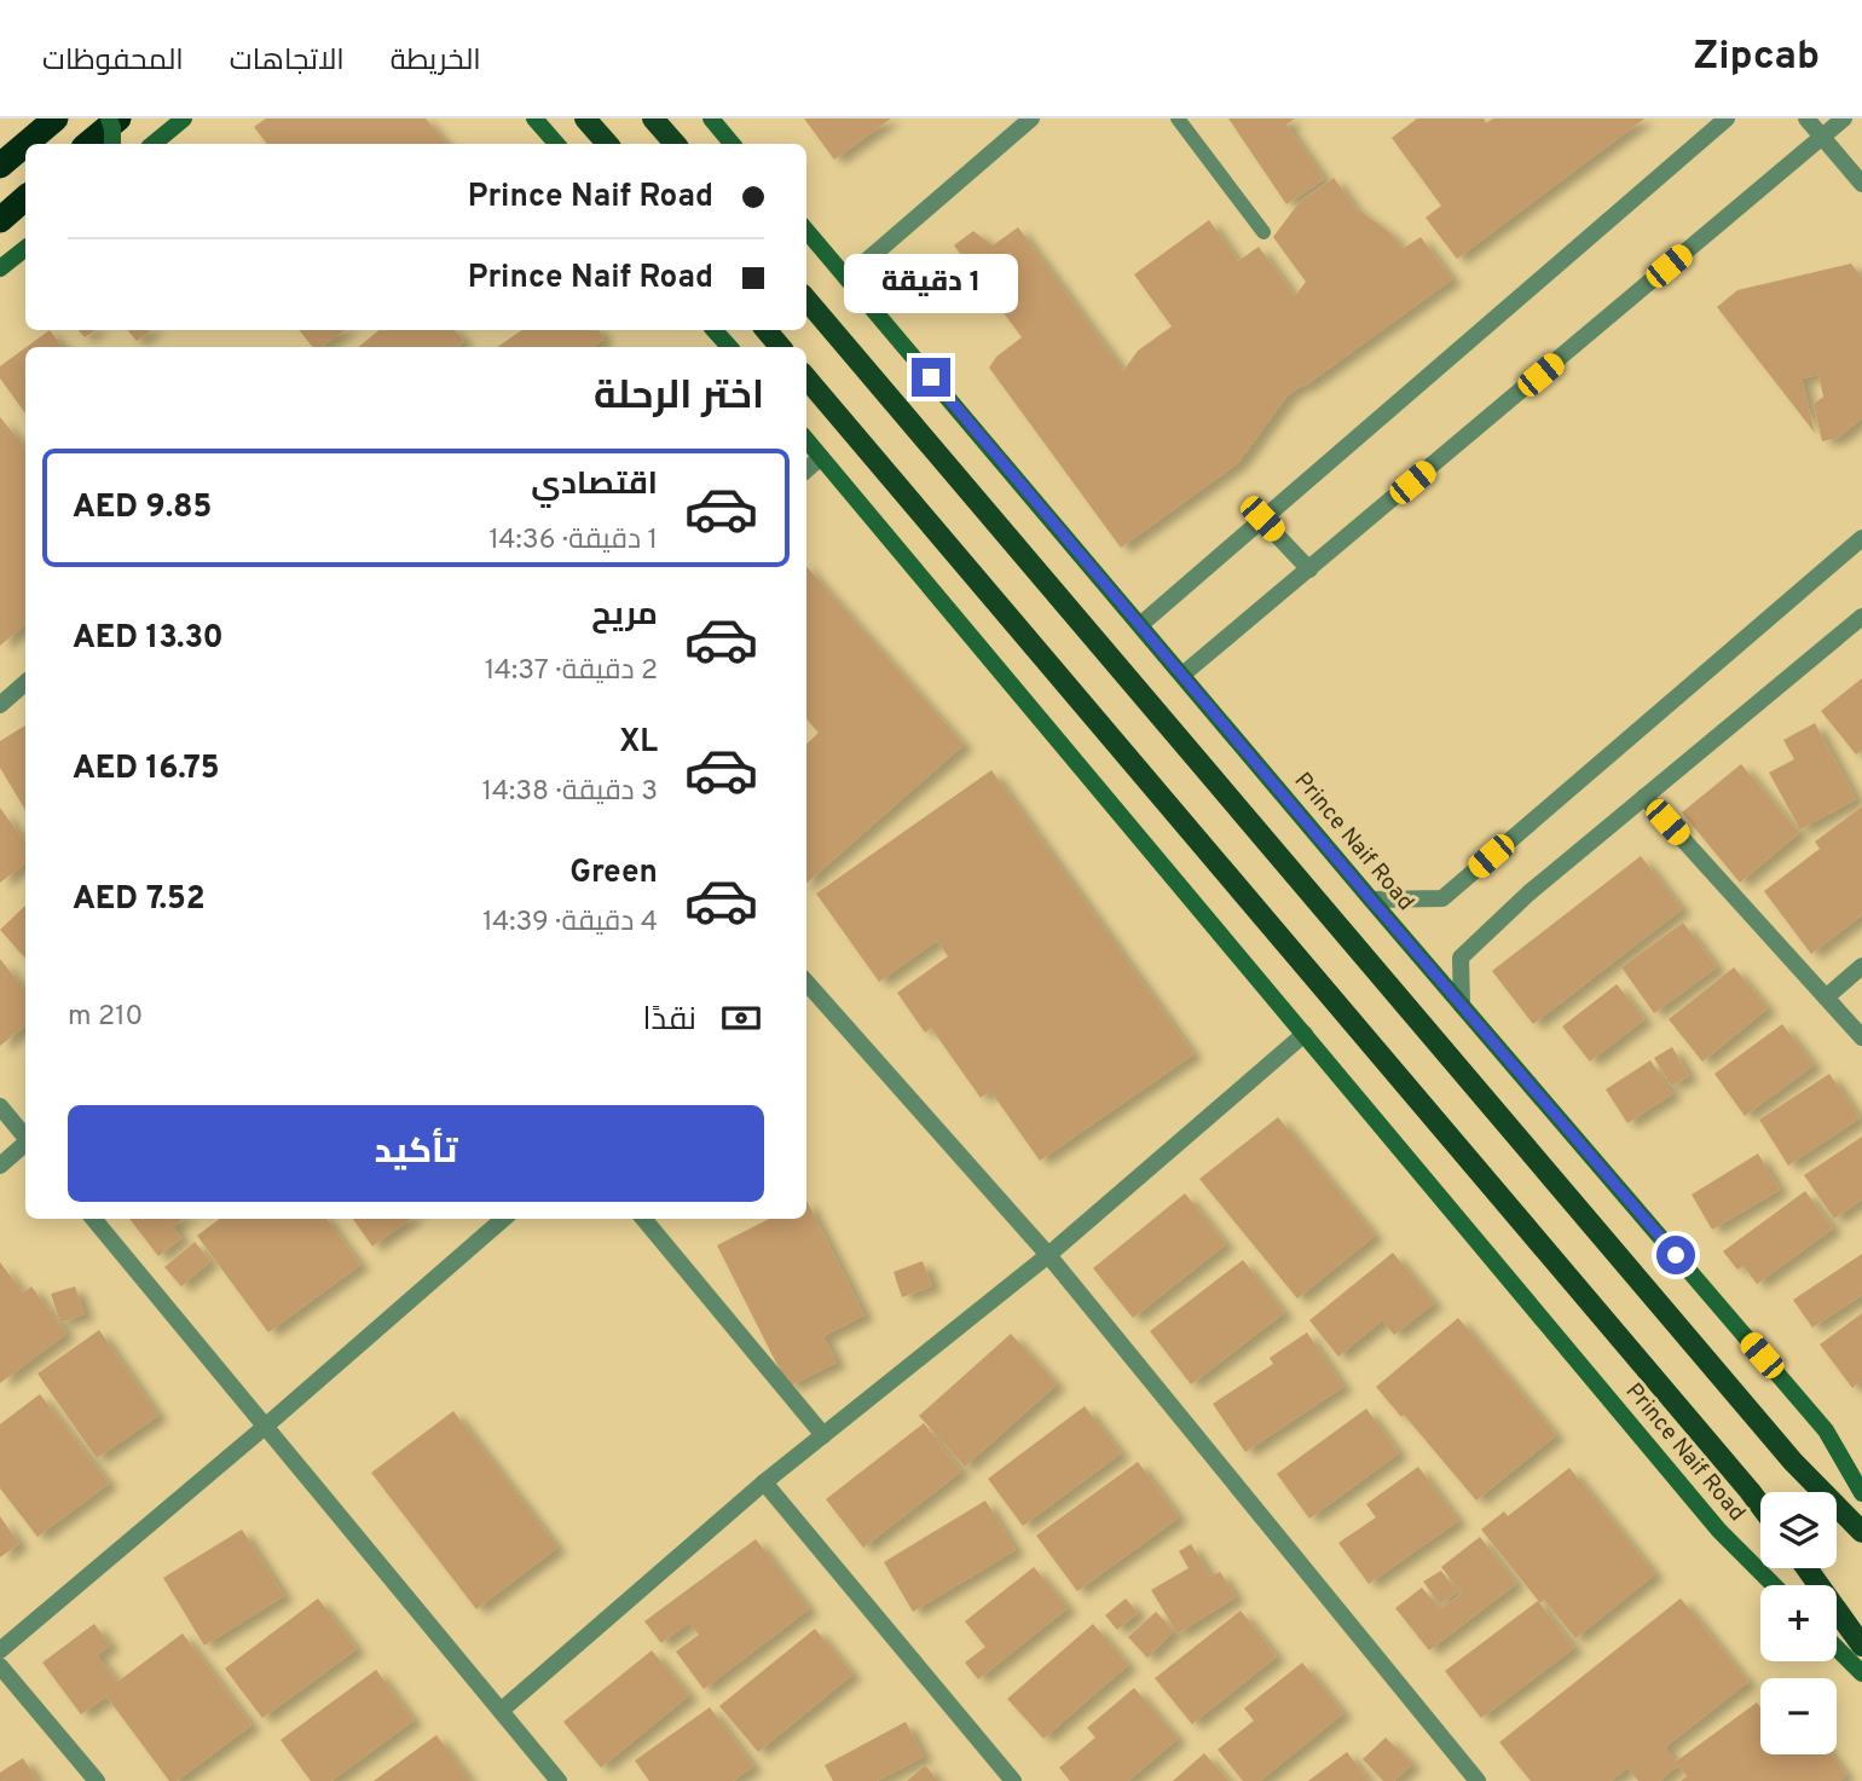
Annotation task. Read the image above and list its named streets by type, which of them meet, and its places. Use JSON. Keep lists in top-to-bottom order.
{
  "streets": {
    "main road": ["Prince Naif Road"]
  },
  "page": {
    "header": "Zipcab",
    "nav": ["الخريطة", "الاتجاهات", "المحفوظات"],
    "banner": ["Prince Naif Road", "Prince Naif Road"],
    "bubble": "1 دقيقة",
    "heading": "اختر الرحلة",
    "list": [
      {
        "name": "اقتصادي",
        "note": "1 دقيقة · 14:36",
        "value": "AED 9.85"
      },
      {
        "name": "مريح",
        "note": "2 دقيقة · 14:37",
        "value": "AED 13.30"
      },
      {
        "name": "XL",
        "note": "3 دقيقة · 14:38",
        "value": "AED 16.75"
      },
      {
        "name": "Green",
        "note": "4 دقيقة · 14:39",
        "value": "AED 7.52"
      }
    ],
    "pay": ["نقدًا", "210 m"],
    "buttons": "تأكيد",
    "map_buttons": ["+", "−"]
  }
}
